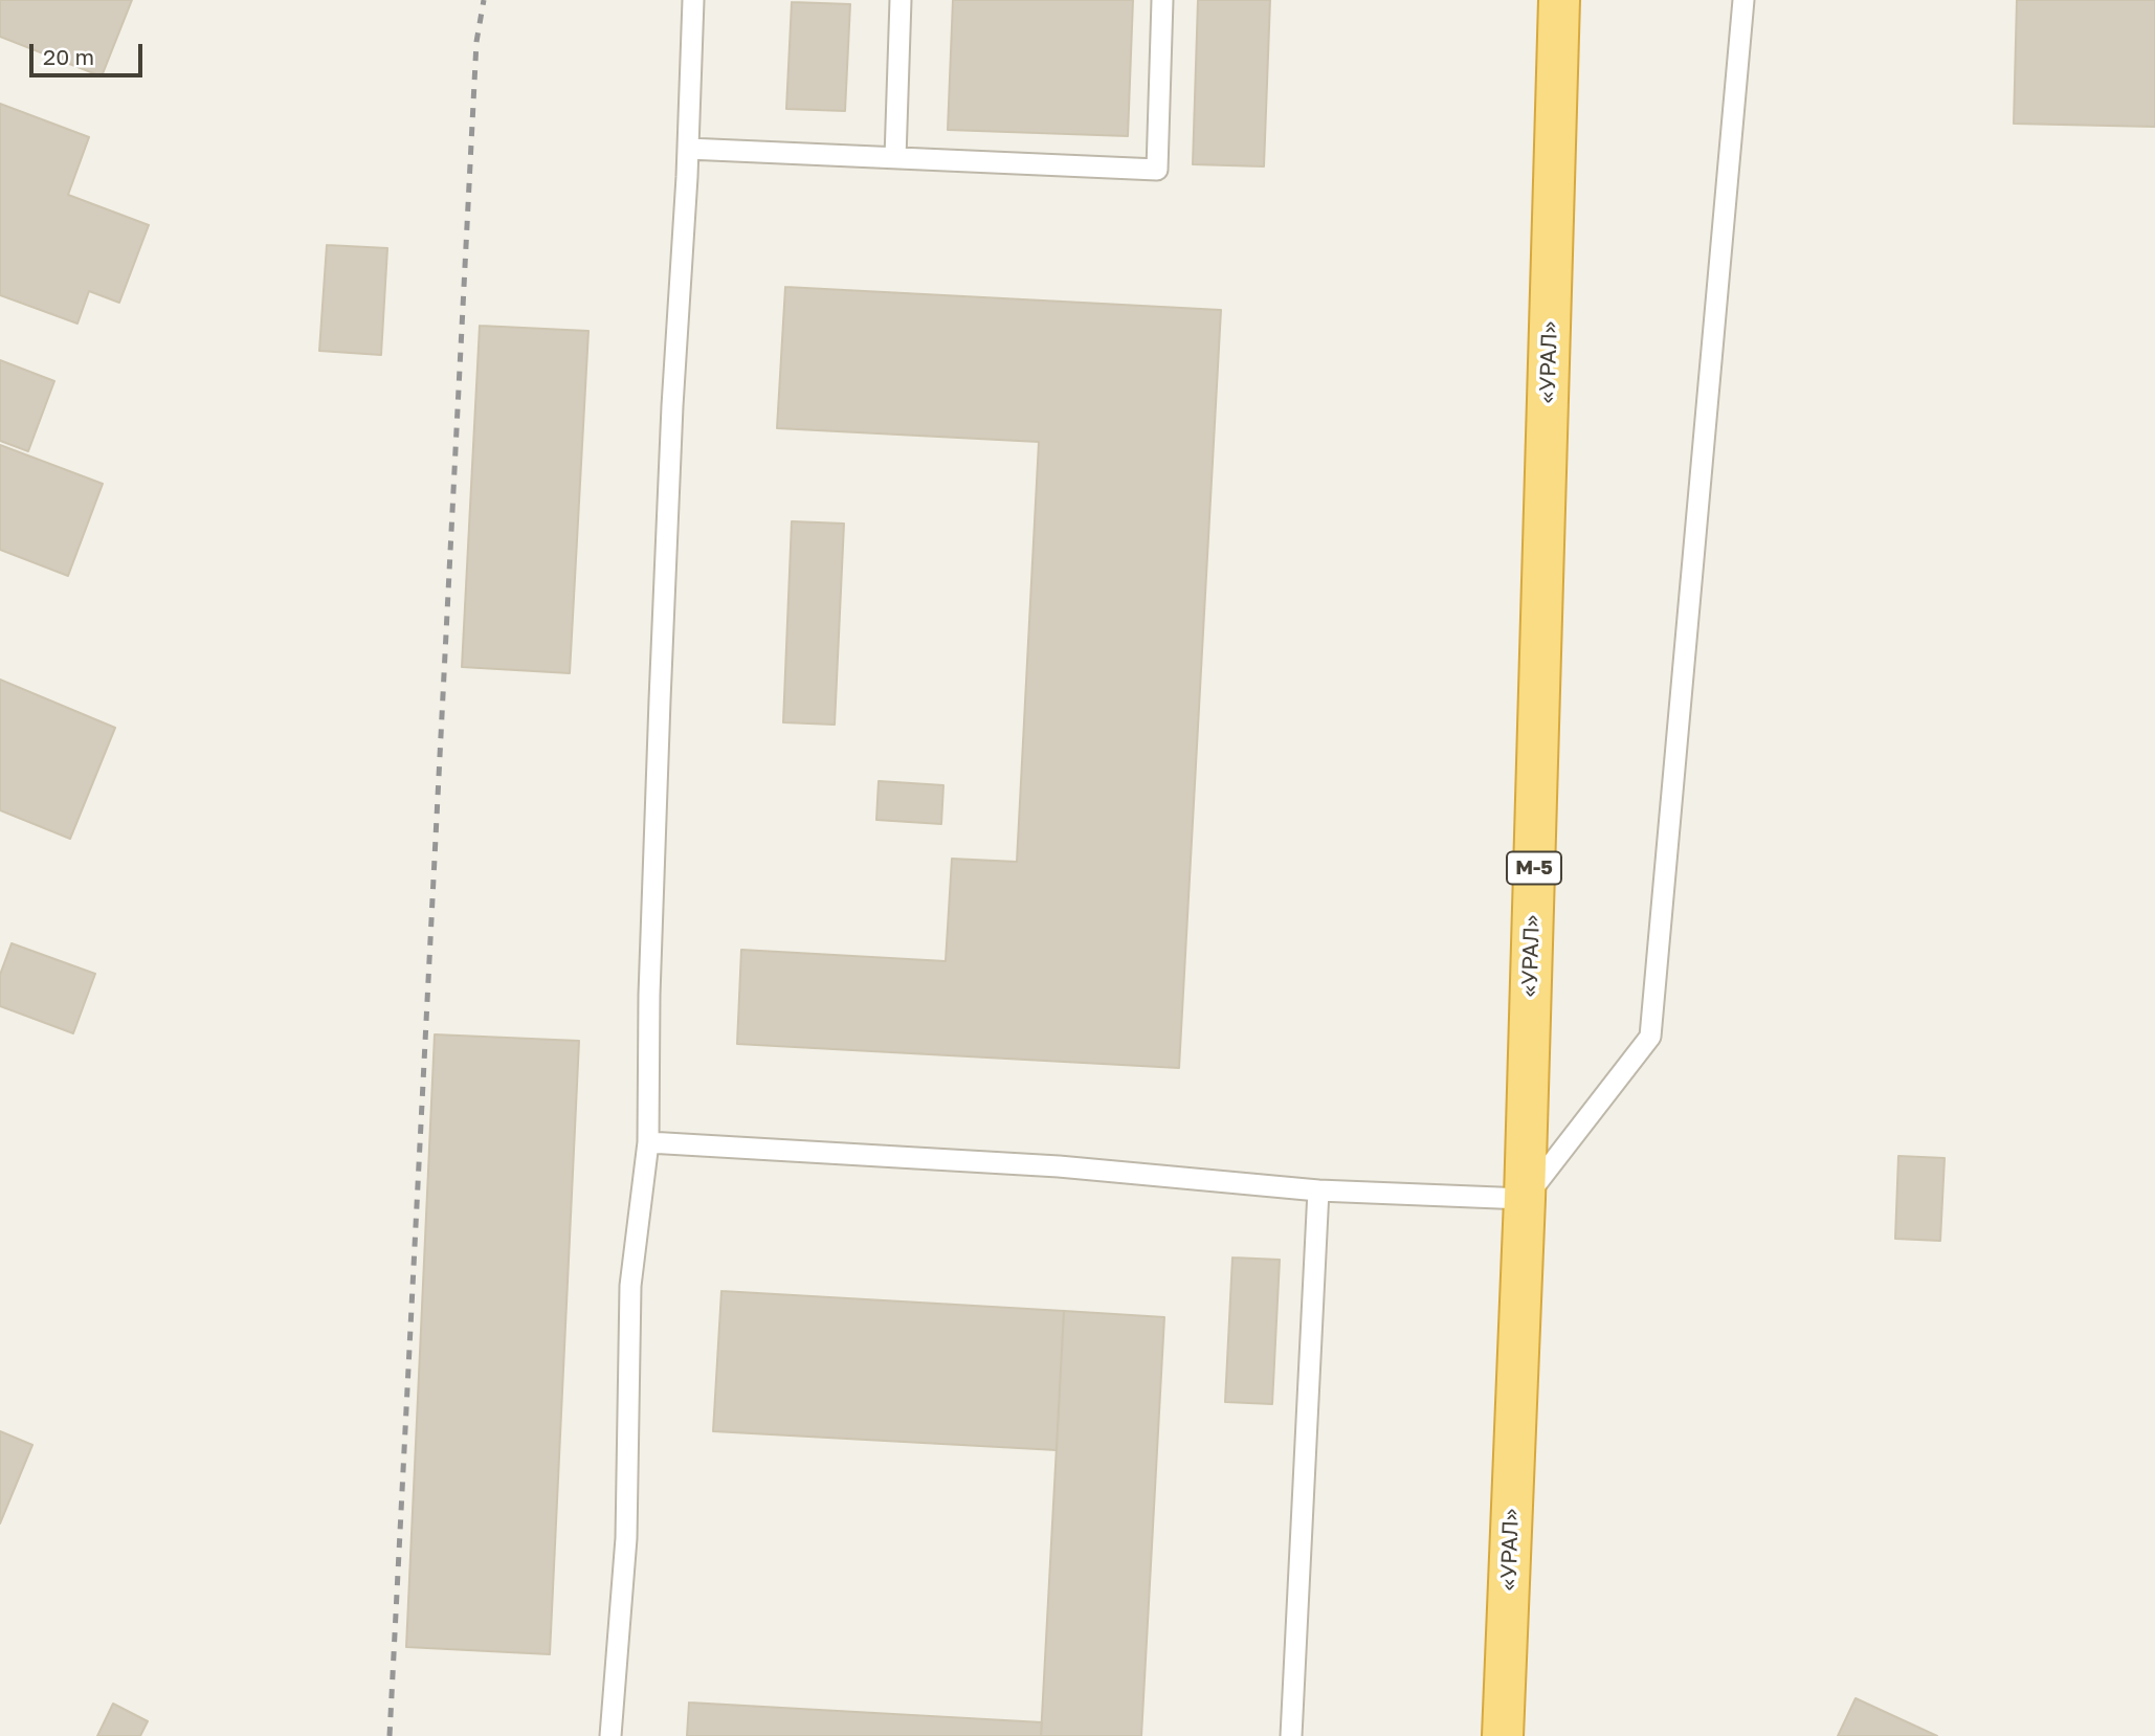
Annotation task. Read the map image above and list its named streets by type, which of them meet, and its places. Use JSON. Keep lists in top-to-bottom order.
{
  "streets": {
    "highway": ["«УРАЛ»", "М-5"]
  },
  "scale_bar": "20 m"
}
